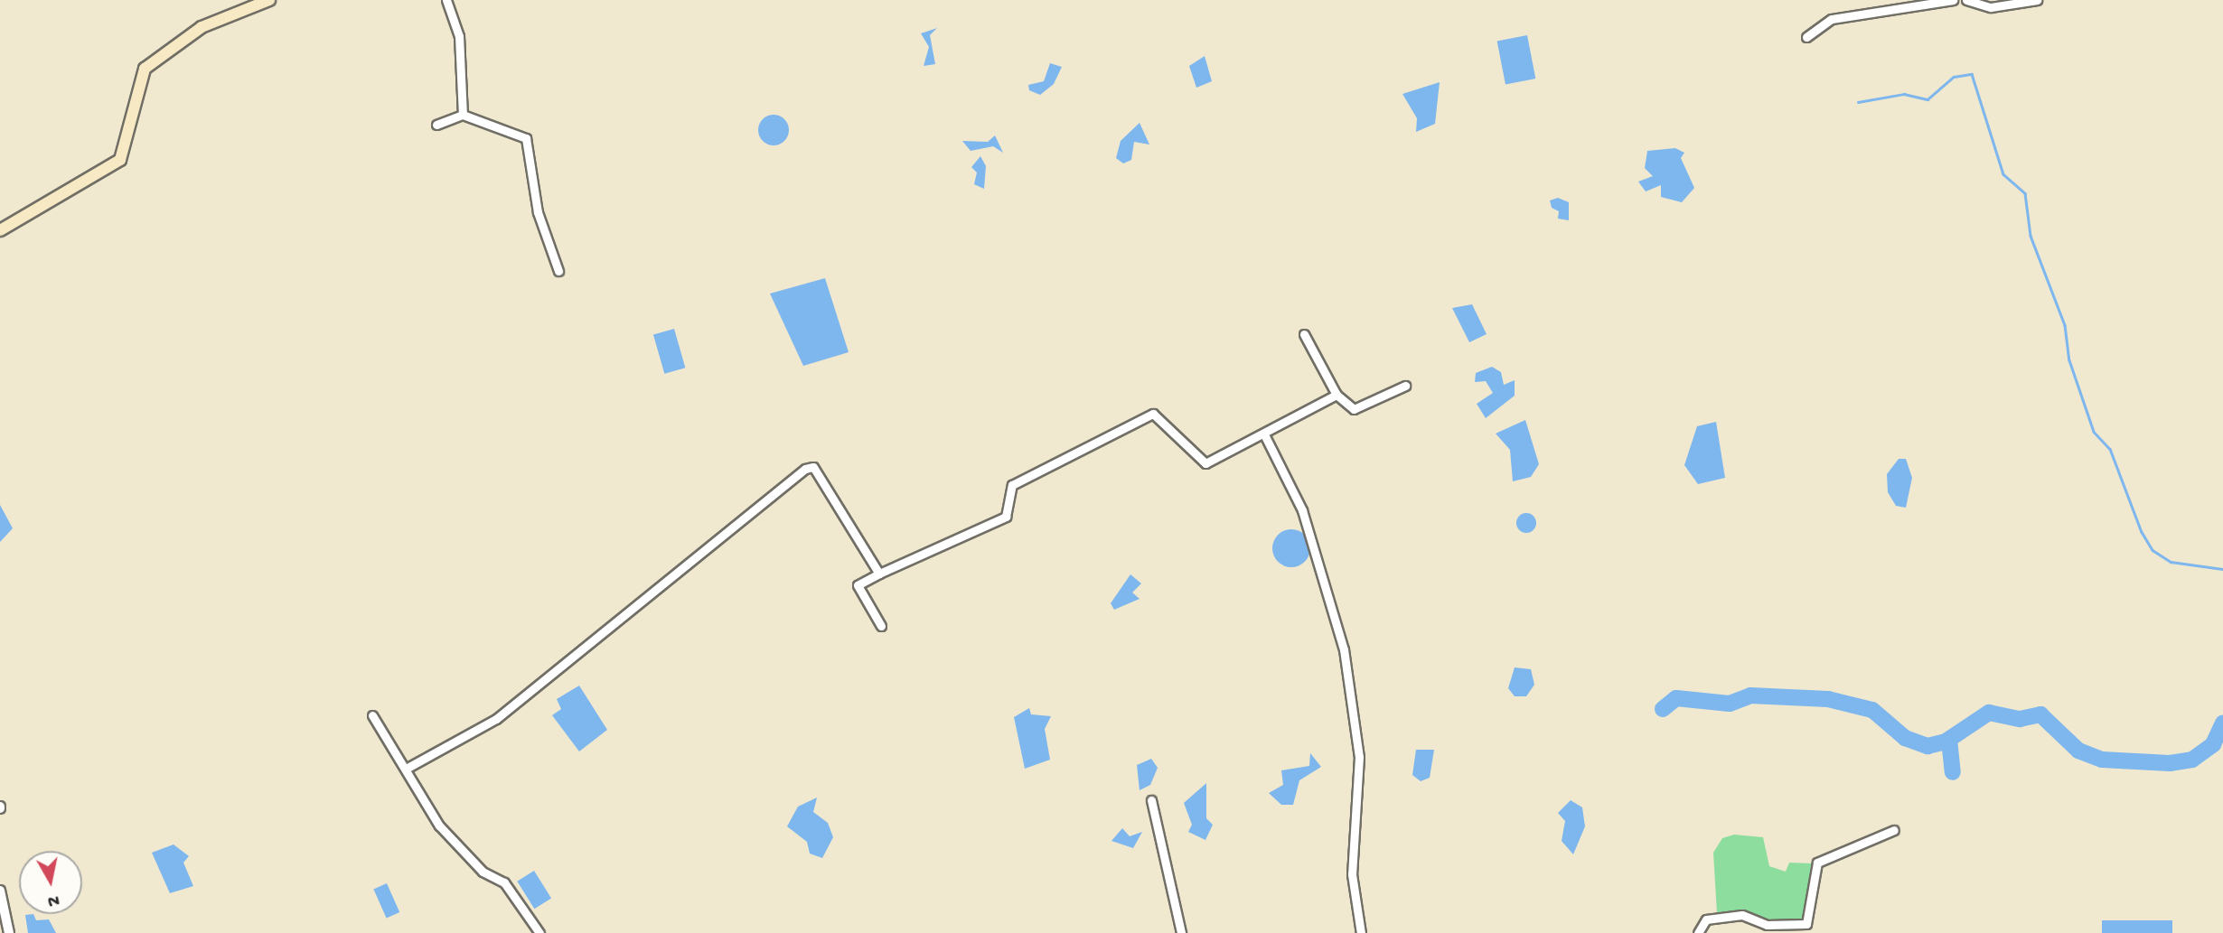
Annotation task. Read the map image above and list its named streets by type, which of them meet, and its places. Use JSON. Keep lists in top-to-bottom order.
{
  "north": "bottom"
}
